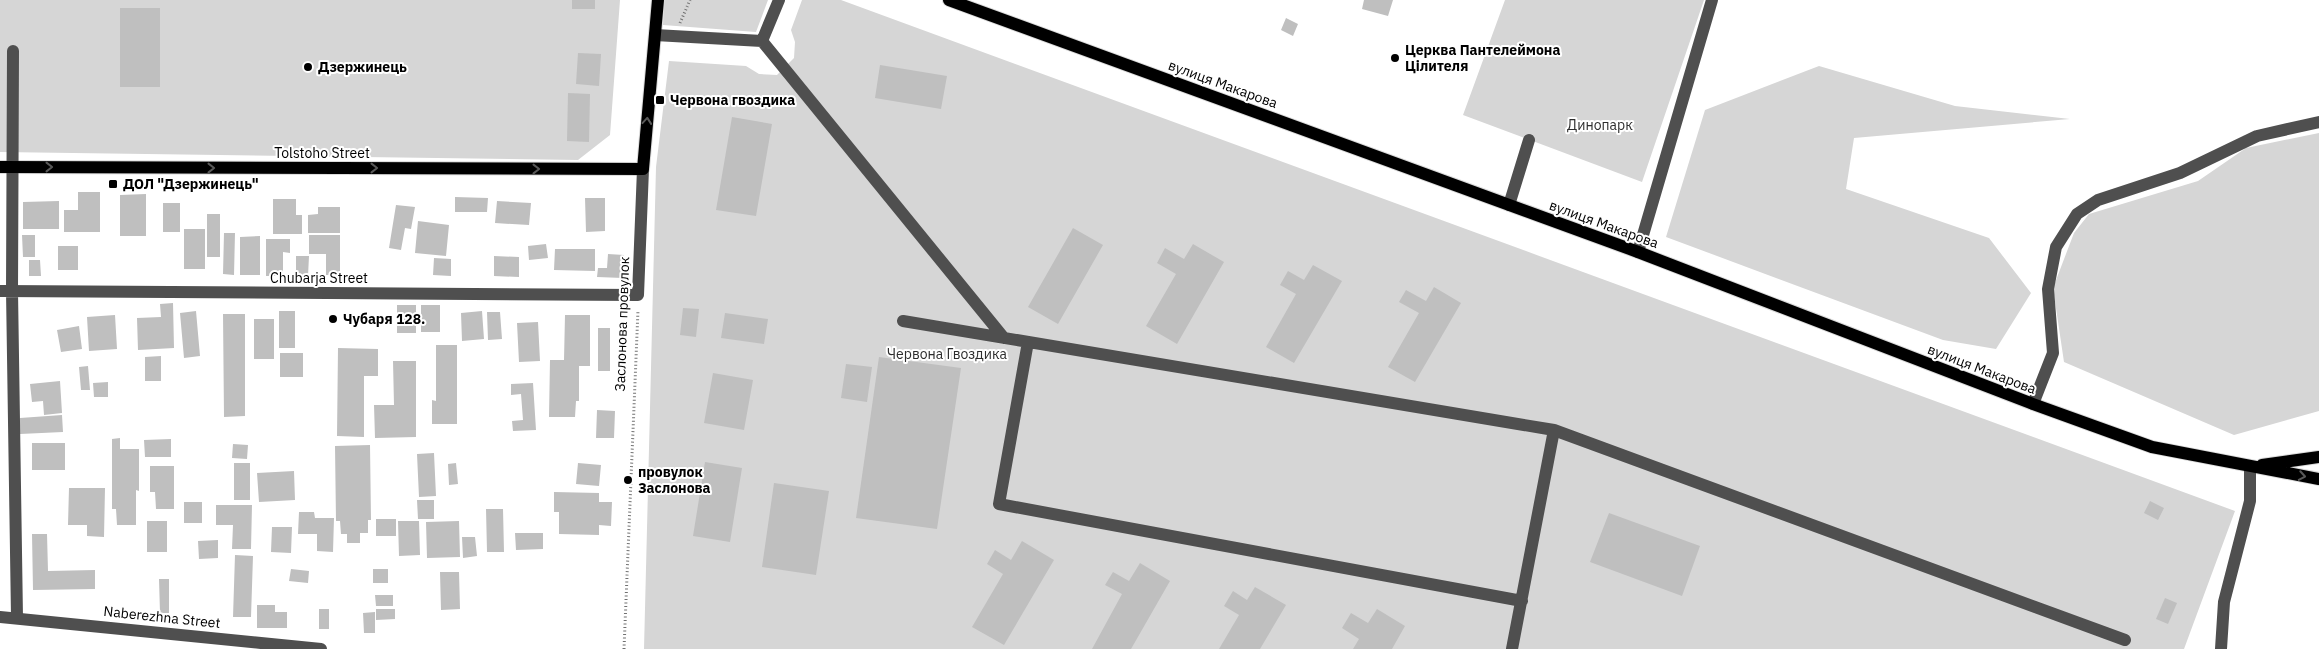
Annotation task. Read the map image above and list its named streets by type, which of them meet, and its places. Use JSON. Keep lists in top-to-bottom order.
{
  "streets": {
    "main road": ["вулиця Макарова", "Tolstoho Street", "Заслонова провулок"],
    "street": ["Chubarja Street", "Naberezhna Street"]
  },
  "crossings": [
    ["Tolstoho Street", "Заслонова провулок"],
    ["Chubarja Street", "Заслонова провулок"]
  ],
  "one_way": ["Tolstoho Street"],
  "parks": ["Динопарк", "Червона Гвоздика"],
  "places": {
    "other": [
      "Церква Пантелеймона Цілителя",
      "Дзержинець",
      "Чубаря 128.",
      "провулок Заслонова"
    ],
    "transit": ["Червона гвоздика", "ДОЛ \"Дзержинець\""]
  }
}
